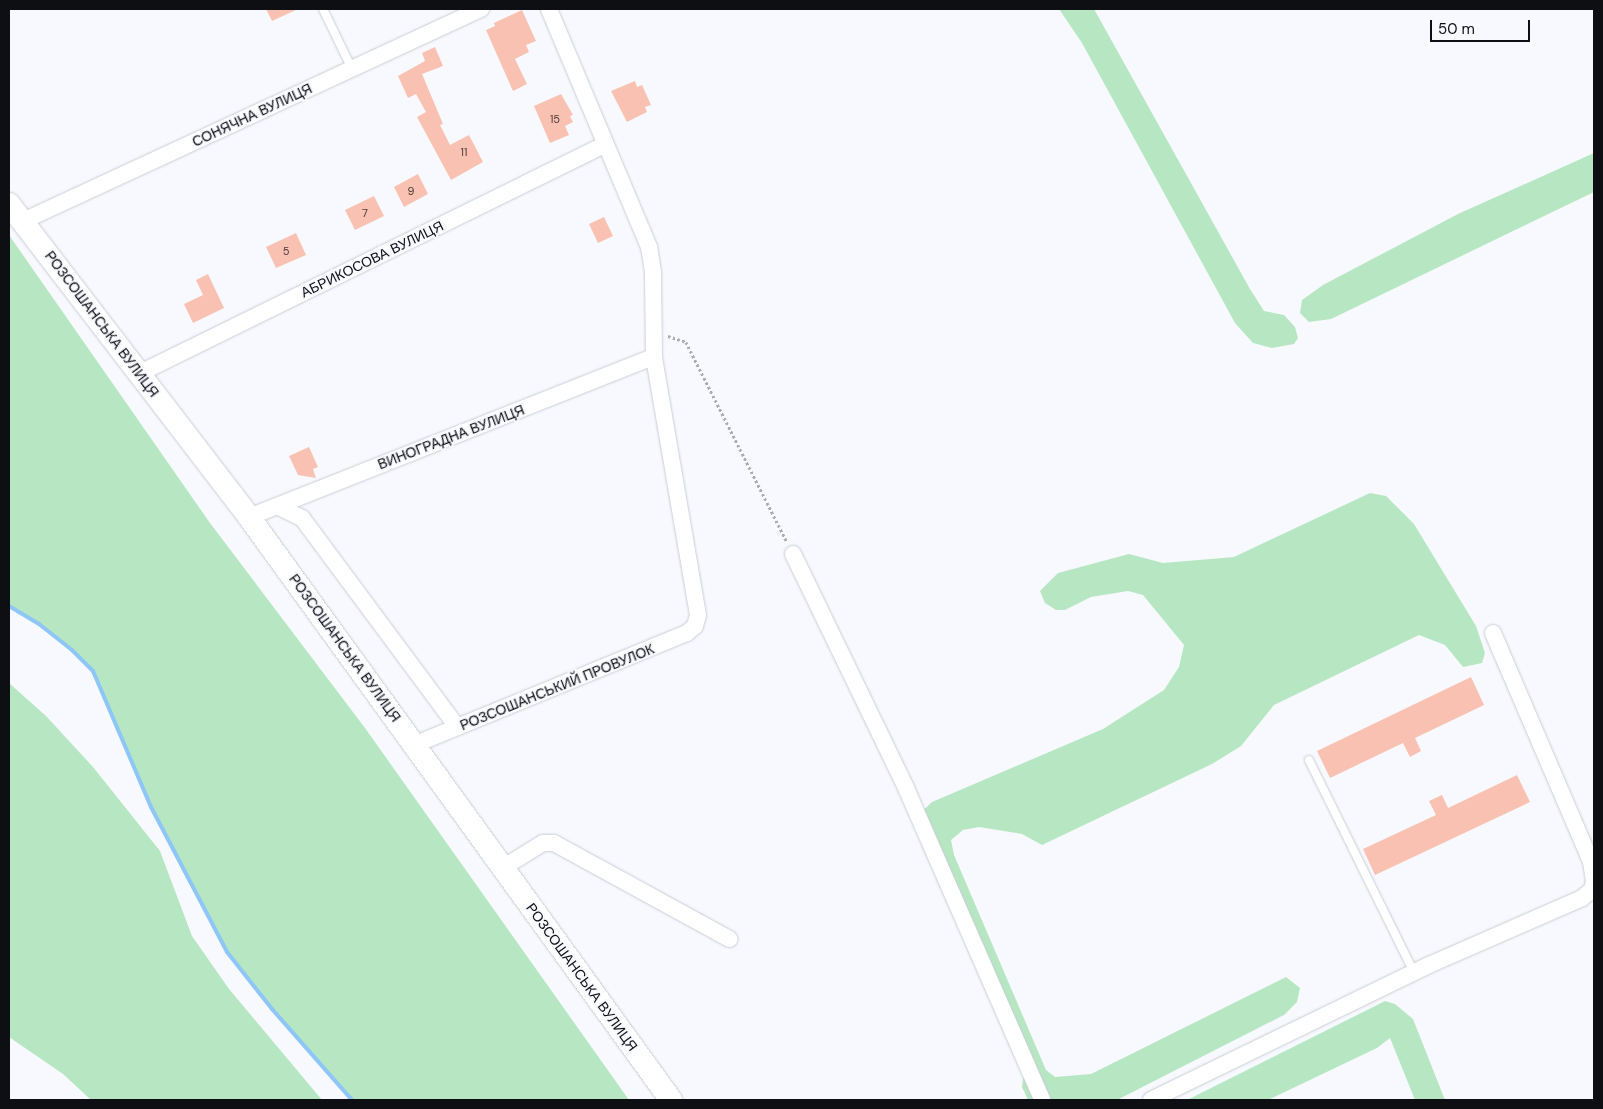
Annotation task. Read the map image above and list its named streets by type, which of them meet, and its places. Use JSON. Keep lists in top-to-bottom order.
{
  "streets": {
    "street": [
      "СОНЯЧНА ВУЛИЦЯ",
      "АБРИКОСОВА ВУЛИЦЯ",
      "РОЗСОШАНСЬКА ВУЛИЦЯ",
      "ВИНОГРАДНА ВУЛИЦЯ",
      "РОЗСОШАНСЬКИЙ ПРОВУЛОК"
    ]
  },
  "crossings": [
    ["СОНЯЧНА ВУЛИЦЯ", "РОЗСОШАНСЬКА ВУЛИЦЯ"],
    ["АБРИКОСОВА ВУЛИЦЯ", "РОЗСОШАНСЬКА ВУЛИЦЯ"],
    ["РОЗСОШАНСЬКА ВУЛИЦЯ", "ВИНОГРАДНА ВУЛИЦЯ"],
    ["РОЗСОШАНСЬКА ВУЛИЦЯ", "РОЗСОШАНСЬКИЙ ПРОВУЛОК"],
    ["ВИНОГРАДНА ВУЛИЦЯ", "РОЗСОШАНСЬКИЙ ПРОВУЛОК"]
  ],
  "house_numbers": [
    "15",
    "11",
    "9",
    "7",
    "5"
  ],
  "scale_bar": "50 m"
}
